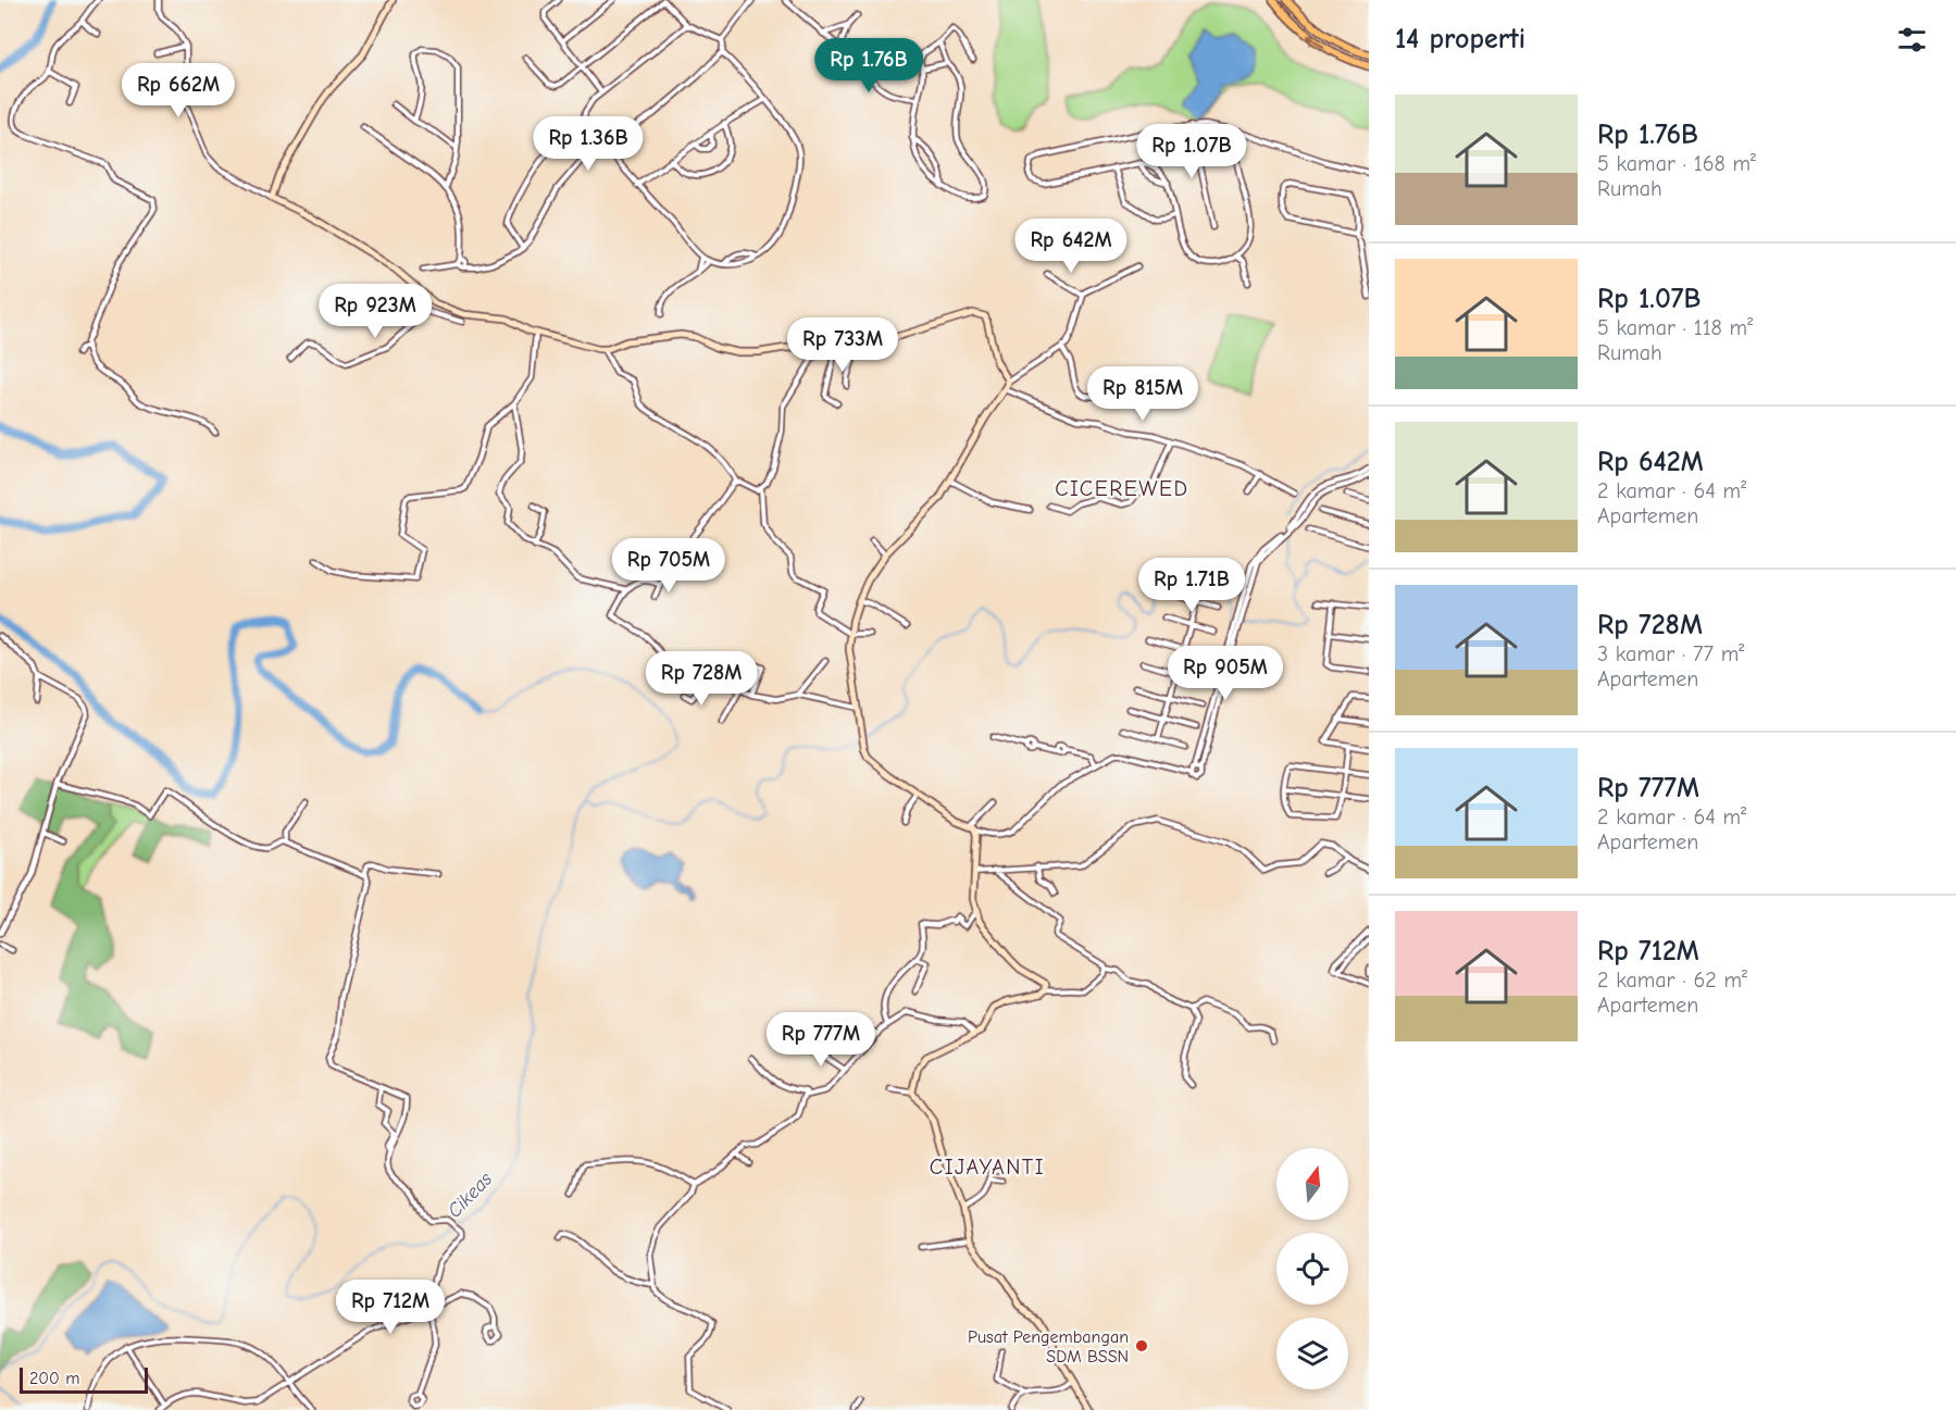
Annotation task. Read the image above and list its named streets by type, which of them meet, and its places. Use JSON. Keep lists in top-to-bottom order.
{
  "districts": ["CICEREWED", "CIJAYANTI"],
  "water": ["Cikeas"],
  "places": ["Pusat Pengembangan SDM BSSN"],
  "scale_bar": "200 m",
  "north": "top",
  "page": {
    "heading": "14 properti",
    "price": [
      "Rp 1.76B",
      "Rp 662M",
      "Rp 1.36B",
      "Rp 1.07B",
      "Rp 642M",
      "Rp 923M",
      "Rp 733M",
      "Rp 815M",
      "Rp 705M",
      "Rp 1.71B",
      "Rp 905M",
      "Rp 728M",
      "Rp 777M",
      "Rp 712M"
    ],
    "list": [
      {
        "name": "Rp 1.76B",
        "note": "5 kamar · 168 m² · Rumah"
      },
      {
        "name": "Rp 1.07B",
        "note": "5 kamar · 118 m² · Rumah"
      },
      {
        "name": "Rp 642M",
        "note": "2 kamar · 64 m² · Apartemen"
      },
      {
        "name": "Rp 728M",
        "note": "3 kamar · 77 m² · Apartemen"
      },
      {
        "name": "Rp 777M",
        "note": "2 kamar · 64 m² · Apartemen"
      },
      {
        "name": "Rp 712M",
        "note": "2 kamar · 62 m² · Apartemen"
      }
    ],
    "scale": "200 m"
  }
}
